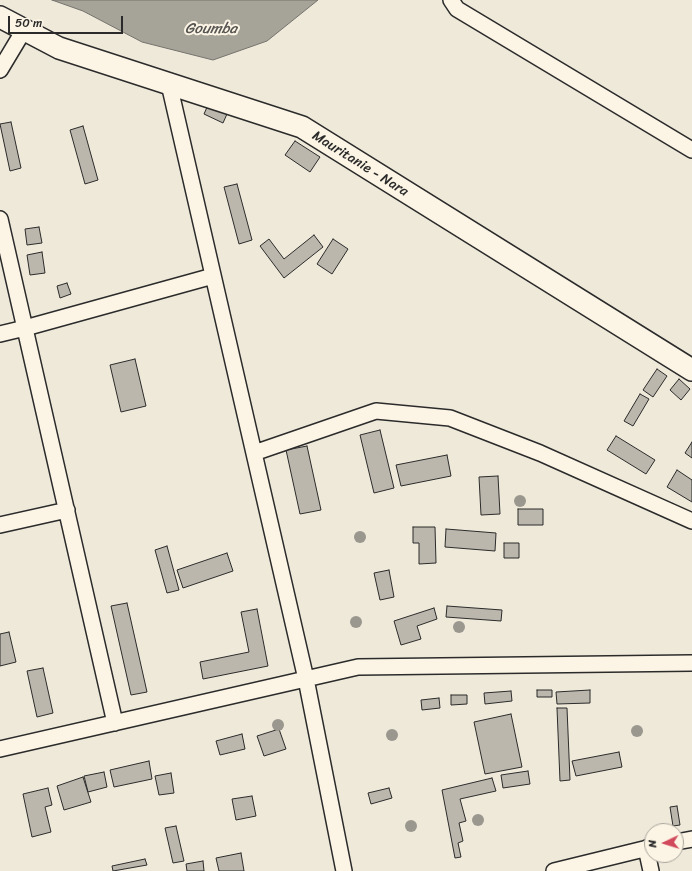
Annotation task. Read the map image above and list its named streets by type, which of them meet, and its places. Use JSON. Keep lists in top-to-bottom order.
{
  "streets": {
    "main road": ["Mauritanie - Nara"]
  },
  "water": ["Goumba"],
  "scale_bar": "50 m",
  "north": "left"
}
